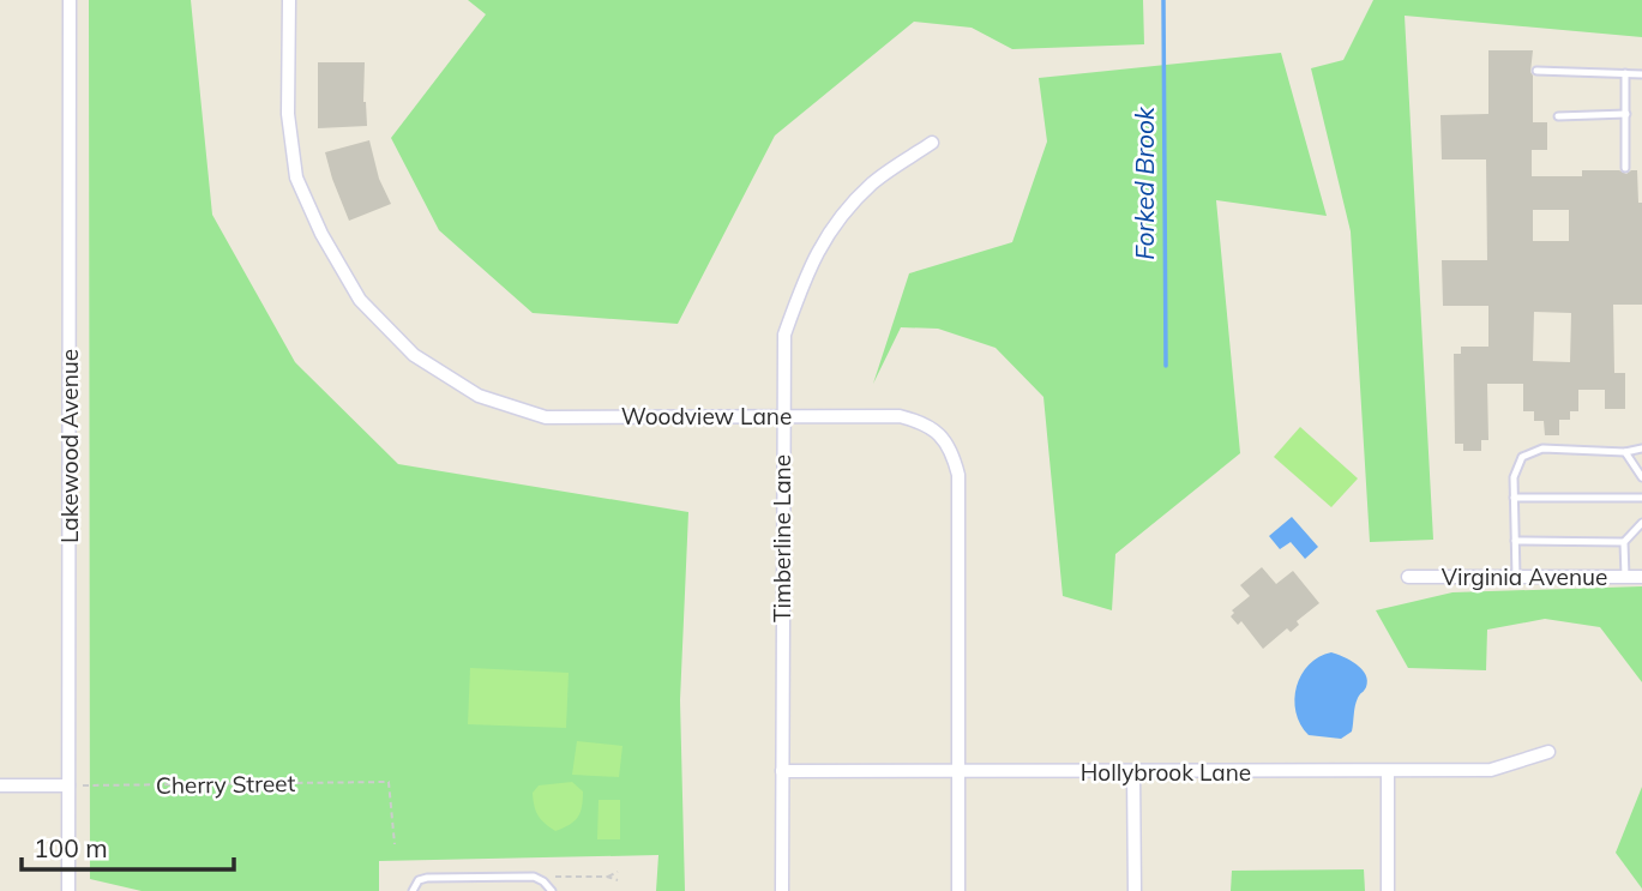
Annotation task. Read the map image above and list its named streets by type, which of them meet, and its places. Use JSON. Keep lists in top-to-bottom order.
{
  "streets": {
    "street": [
      "Woodview Lane",
      "Lakewood Avenue",
      "Timberline Lane",
      "Virginia Avenue",
      "Hollybrook Lane"
    ],
    "path": ["Cherry Street"]
  },
  "crossings": [
    ["Woodview Lane", "Timberline Lane"],
    ["Woodview Lane", "Hollybrook Lane"],
    ["Lakewood Avenue", "Cherry Street"],
    ["Timberline Lane", "Hollybrook Lane"]
  ],
  "water": ["Forked Brook"],
  "scale_bar": "100 m"
}
